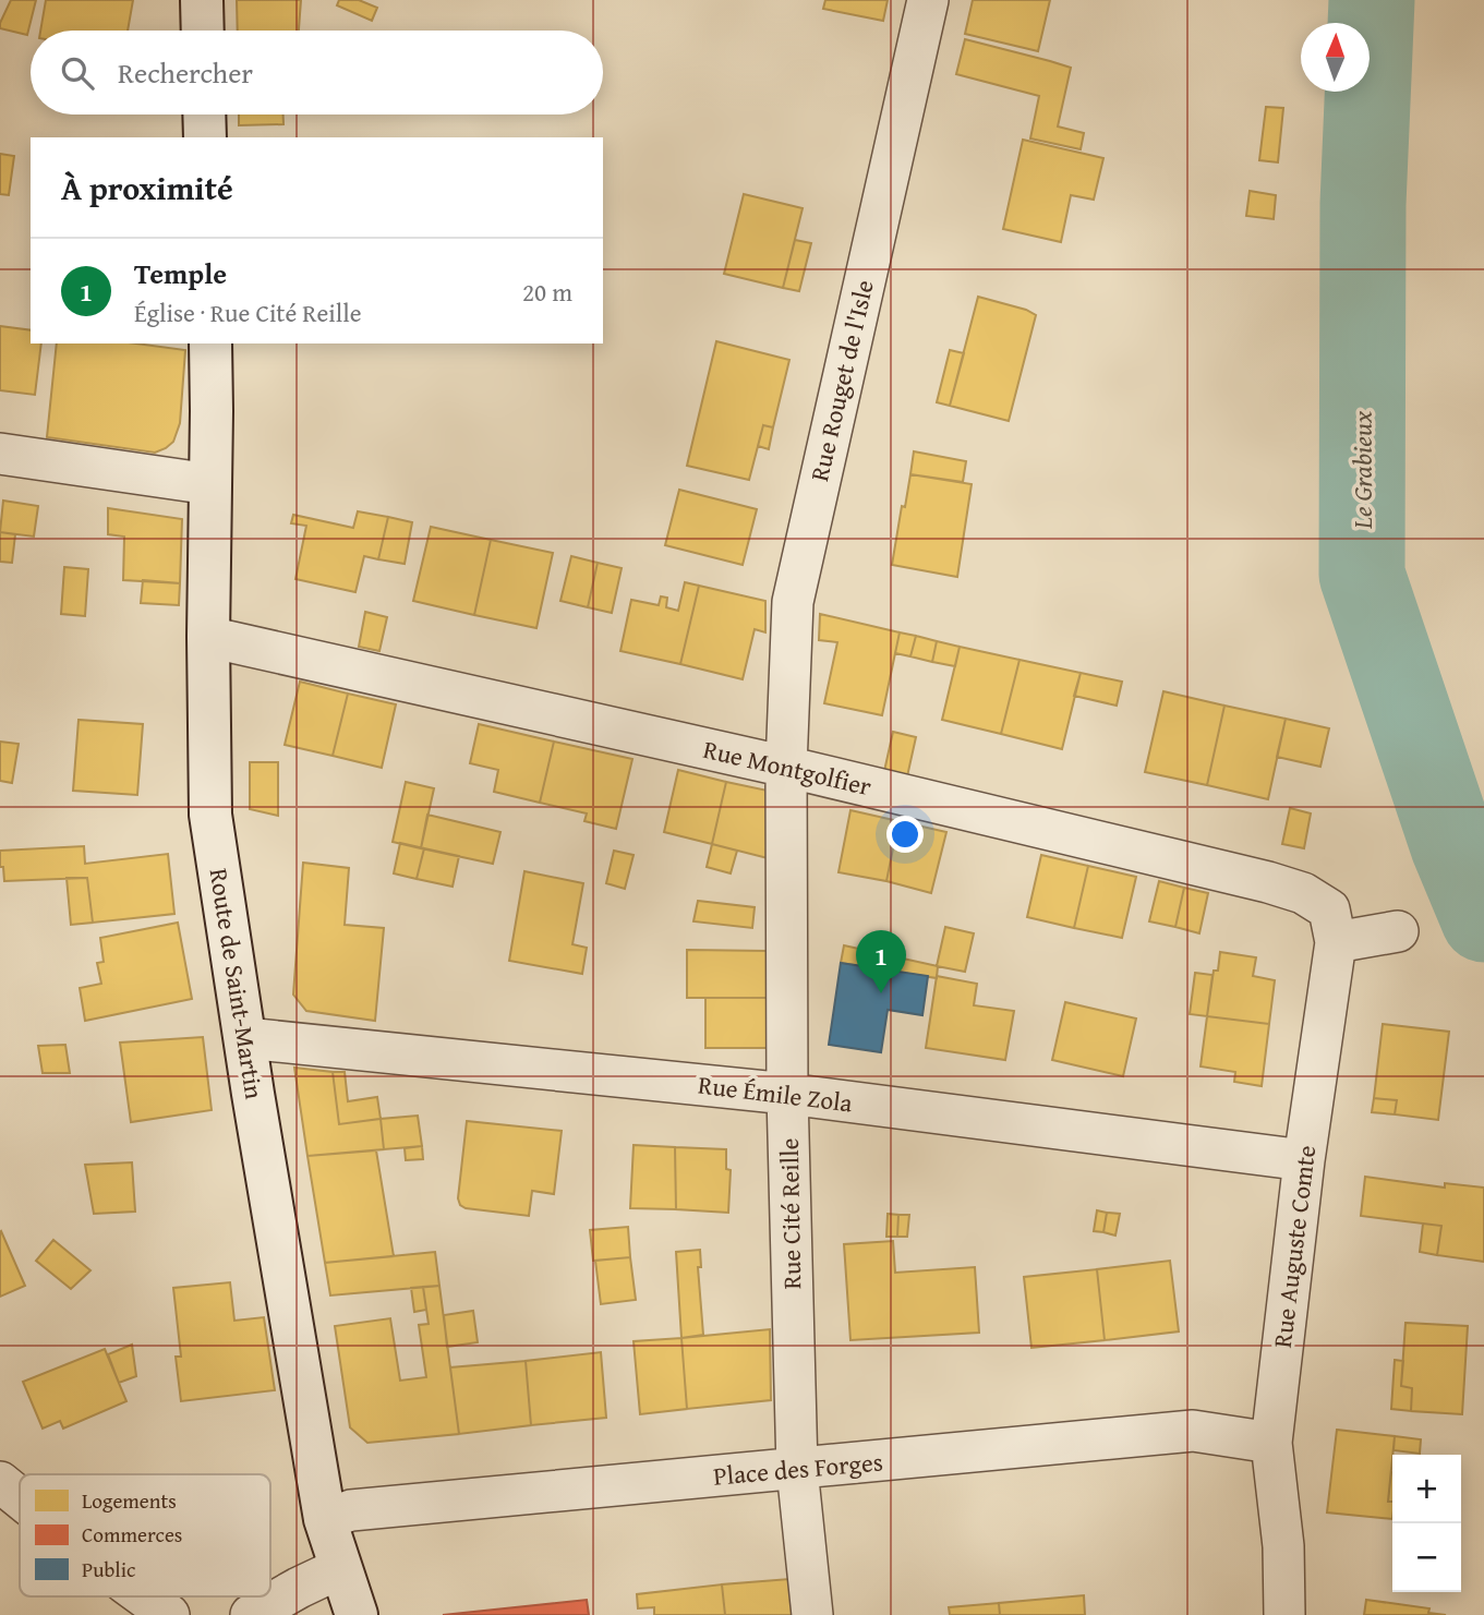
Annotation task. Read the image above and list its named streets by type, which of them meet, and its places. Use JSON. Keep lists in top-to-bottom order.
{
  "streets": {
    "main road": ["Route de Saint-Martin"],
    "street": [
      "Rue Rouget de l'Isle",
      "Rue Montgolfier",
      "Rue Émile Zola",
      "Rue Cité Reille",
      "Rue Auguste Comte",
      "Place des Forges"
    ]
  },
  "crossings": [
    ["Rue Rouget de l'Isle", "Rue Montgolfier"],
    ["Rue Rouget de l'Isle", "Rue Cité Reille"],
    ["Rue Montgolfier", "Route de Saint-Martin"],
    ["Rue Montgolfier", "Rue Cité Reille"],
    ["Rue Montgolfier", "Rue Auguste Comte"],
    ["Route de Saint-Martin", "Rue Émile Zola"],
    ["Route de Saint-Martin", "Place des Forges"],
    ["Rue Émile Zola", "Rue Cité Reille"],
    ["Rue Émile Zola", "Rue Auguste Comte"],
    ["Rue Cité Reille", "Place des Forges"],
    ["Rue Auguste Comte", "Place des Forges"]
  ],
  "water": ["Le Grabieux"],
  "legend": ["Logements", "Commerces", "Public"],
  "north": "top",
  "page": {
    "search": "Rechercher",
    "heading": "À proximité",
    "list": [
      {
        "mark": "1",
        "name": "Temple",
        "note": "Église · Rue Cité Reille",
        "value": "20 m"
      }
    ],
    "pins": "1",
    "map_buttons": ["+", "−"]
  }
}
